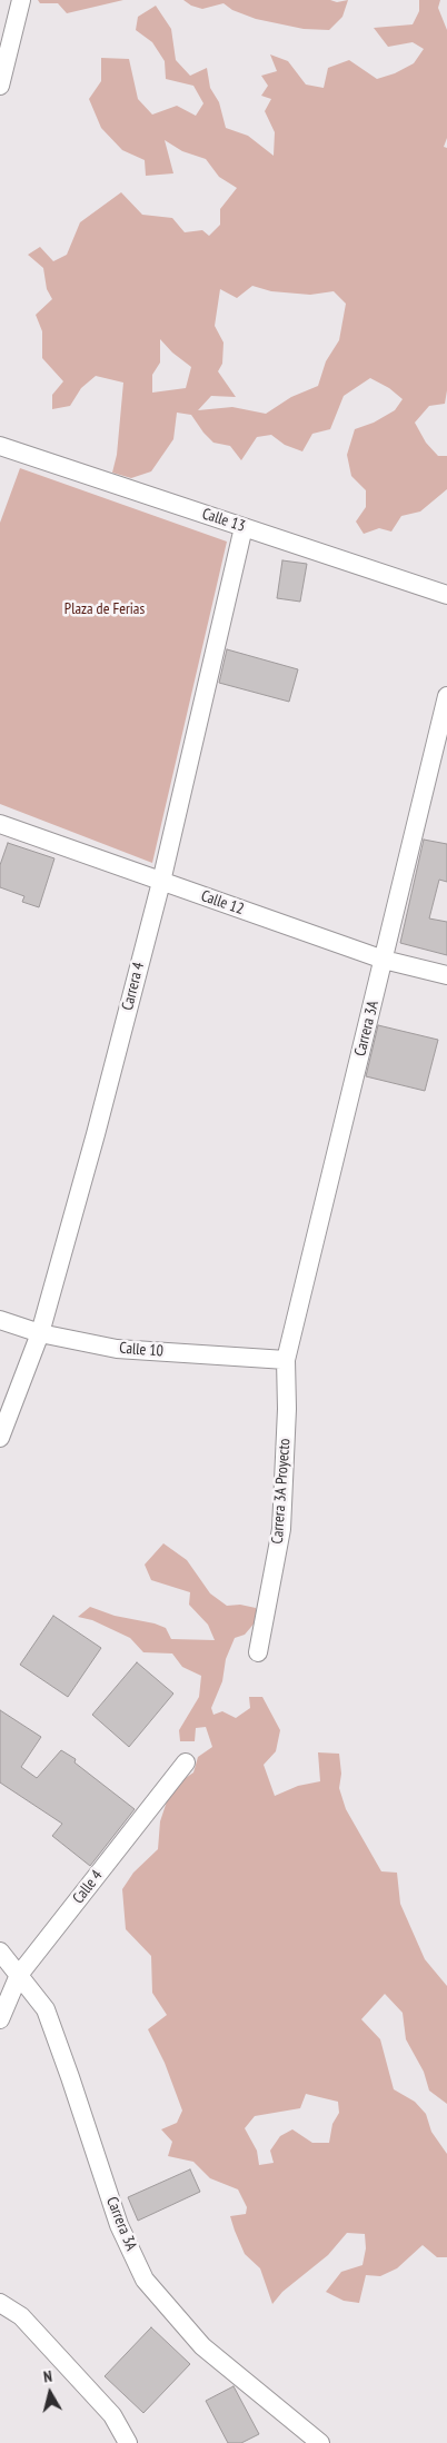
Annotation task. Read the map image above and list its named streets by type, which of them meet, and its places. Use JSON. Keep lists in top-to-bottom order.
{
  "streets": {
    "street": [
      "Calle 13",
      "Calle 12",
      "Carrera 4",
      "Carrera 3A",
      "Calle 10",
      "Carrera 3A Proyecto",
      "Calle 4"
    ]
  },
  "crossings": [
    ["Calle 13", "Carrera 4"],
    ["Calle 12", "Carrera 4"],
    ["Calle 12", "Carrera 3A"],
    ["Carrera 4", "Calle 10"],
    ["Carrera 3A", "Calle 10"],
    ["Carrera 3A", "Carrera 3A Proyecto"],
    ["Carrera 3A", "Calle 4"],
    ["Calle 10", "Carrera 3A Proyecto"]
  ],
  "parks": ["Plaza de Ferias"],
  "north": "top"
}
